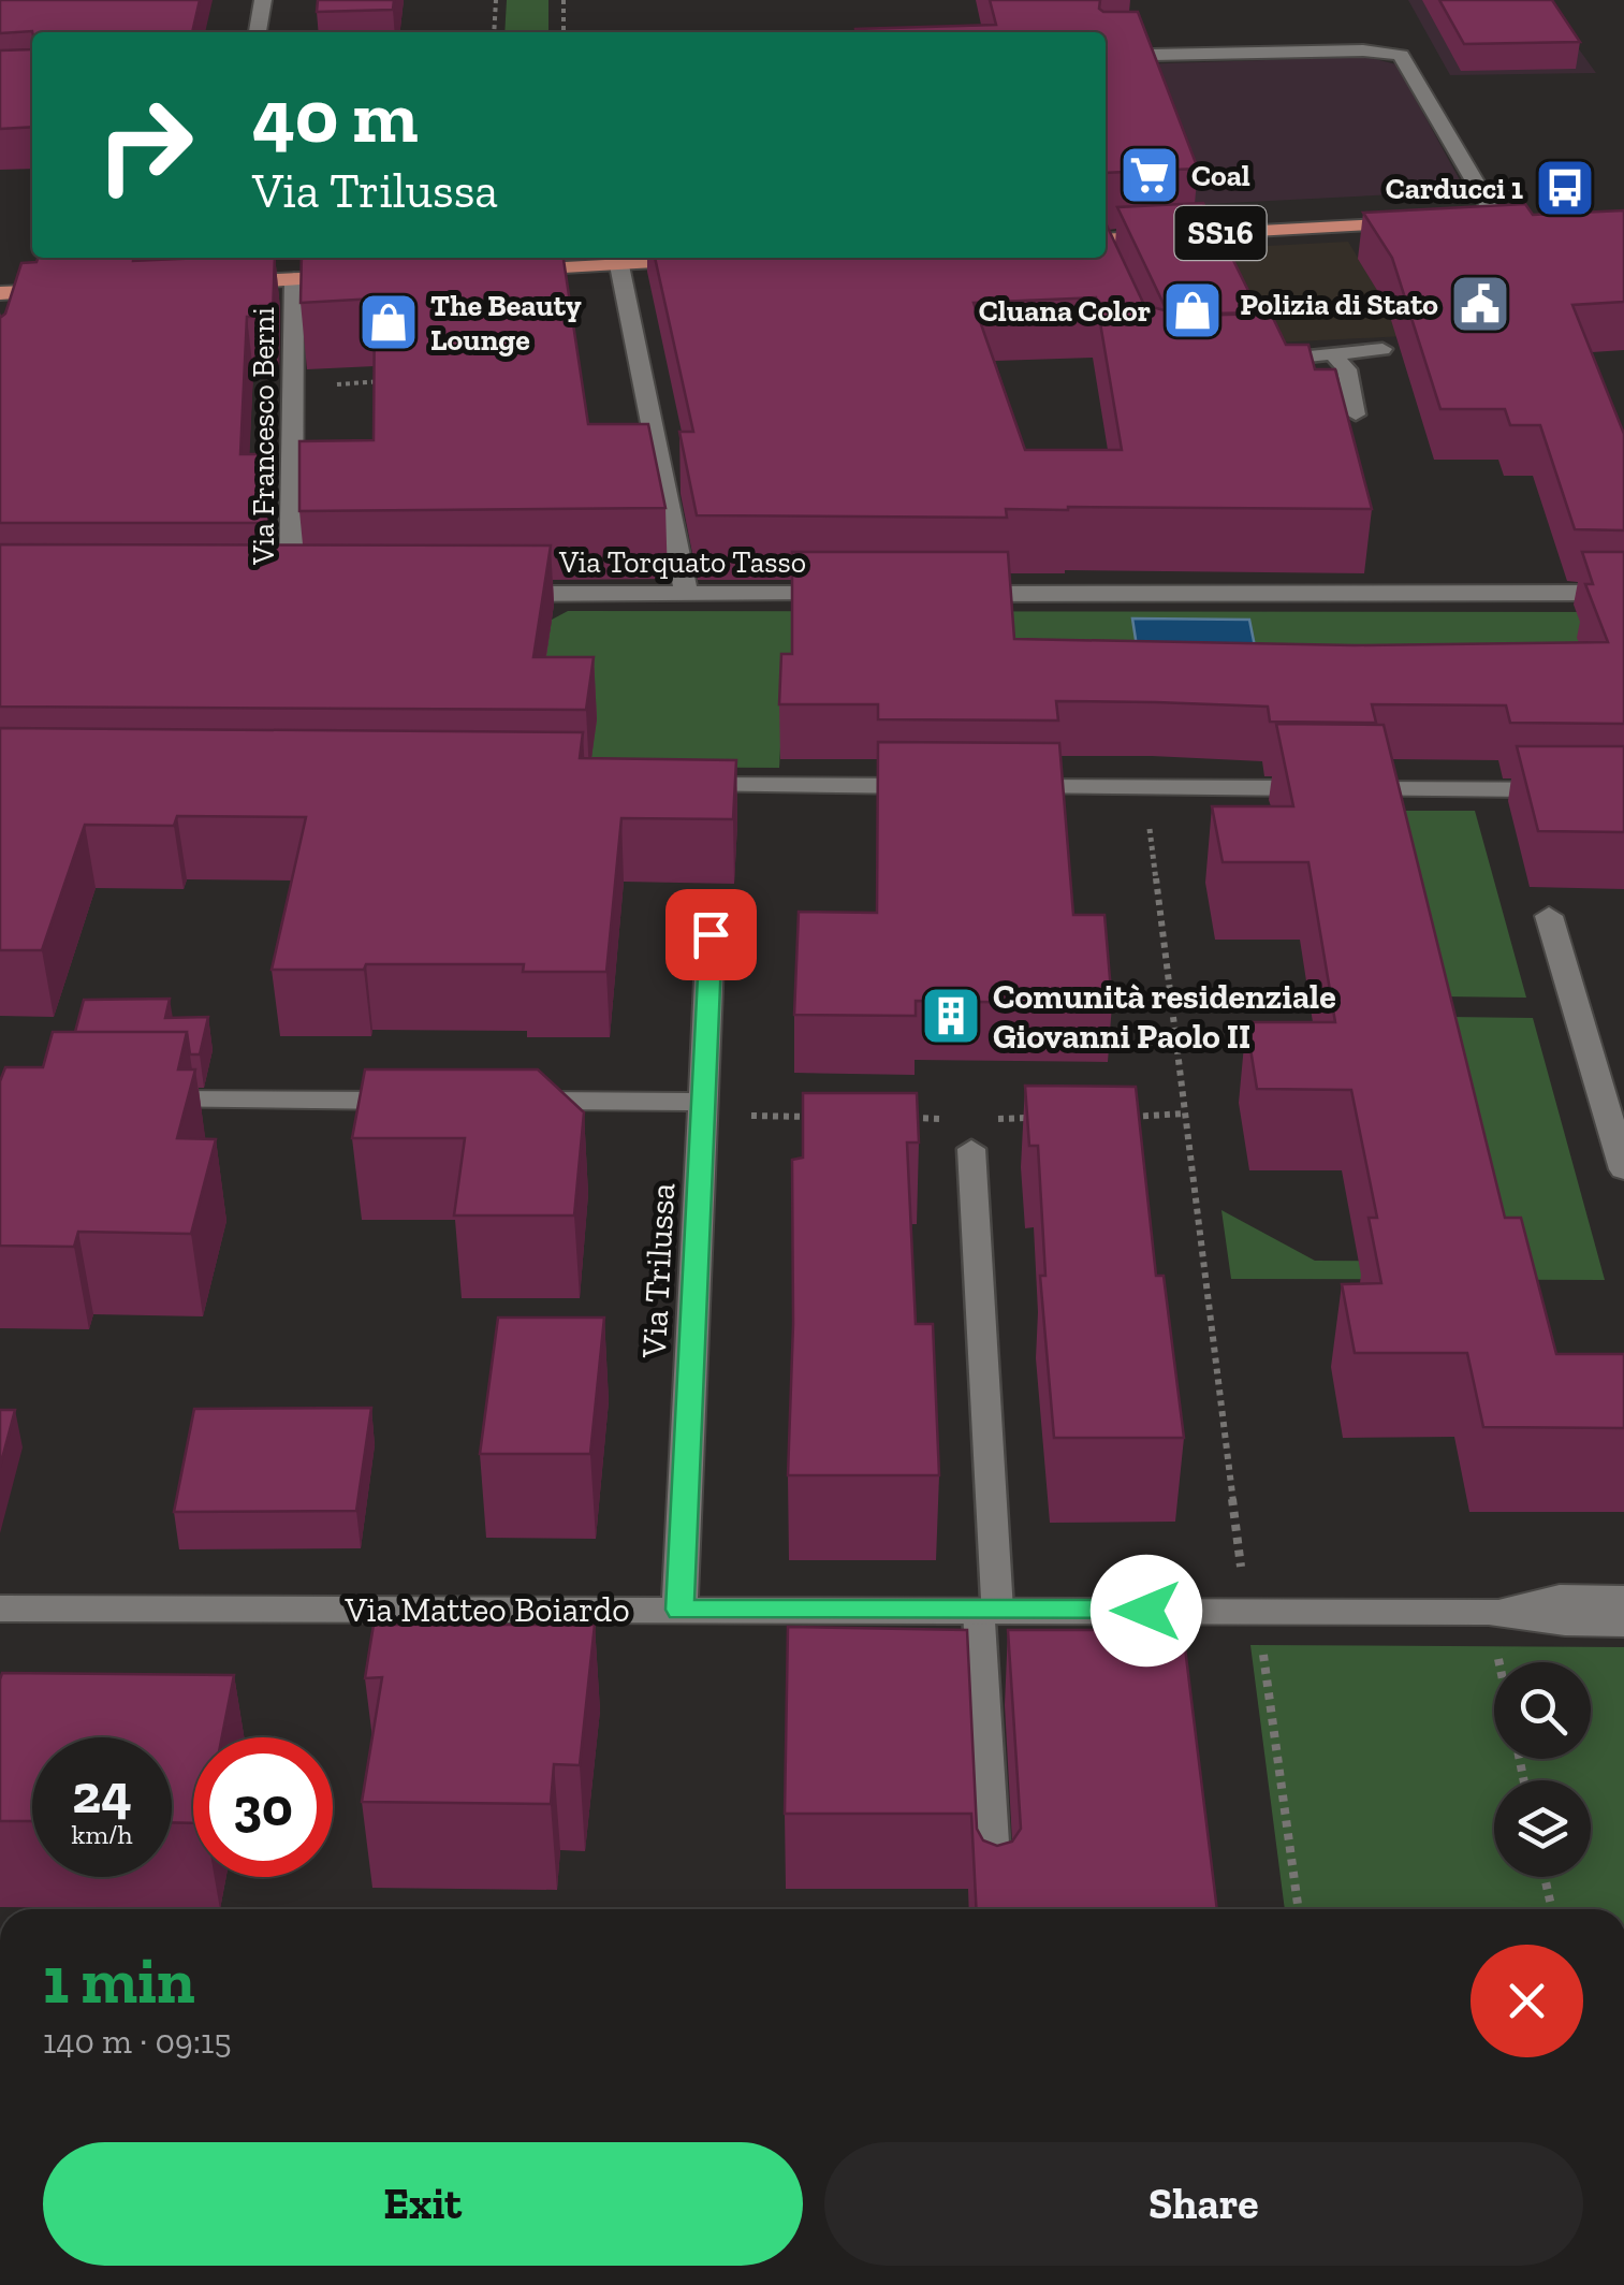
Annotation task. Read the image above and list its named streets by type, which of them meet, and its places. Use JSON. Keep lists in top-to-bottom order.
{
  "streets": {
    "main road": ["SS16"],
    "street": [
      "Via Francesco Berni",
      "Via Torquato Tasso",
      "Via Trilussa",
      "Via Matteo Boiardo"
    ]
  },
  "crossings": [
    ["Via Trilussa", "Via Matteo Boiardo"]
  ],
  "places": {
    "supermarket": ["Coal"],
    "bus stop": ["Carducci 1"],
    "public building": ["Polizia di Stato"],
    "shop": ["Cluana Color", "The Beauty Lounge"],
    "building": ["Comunità residenziale Giovanni Paolo II"]
  },
  "page": {
    "turn": ["40 m", "Via Trilussa"],
    "speed": "24 km/h",
    "limit": "30",
    "heading": ["1 min", "140 m · 09:15"],
    "buttons": ["Exit", "Share"]
  }
}
